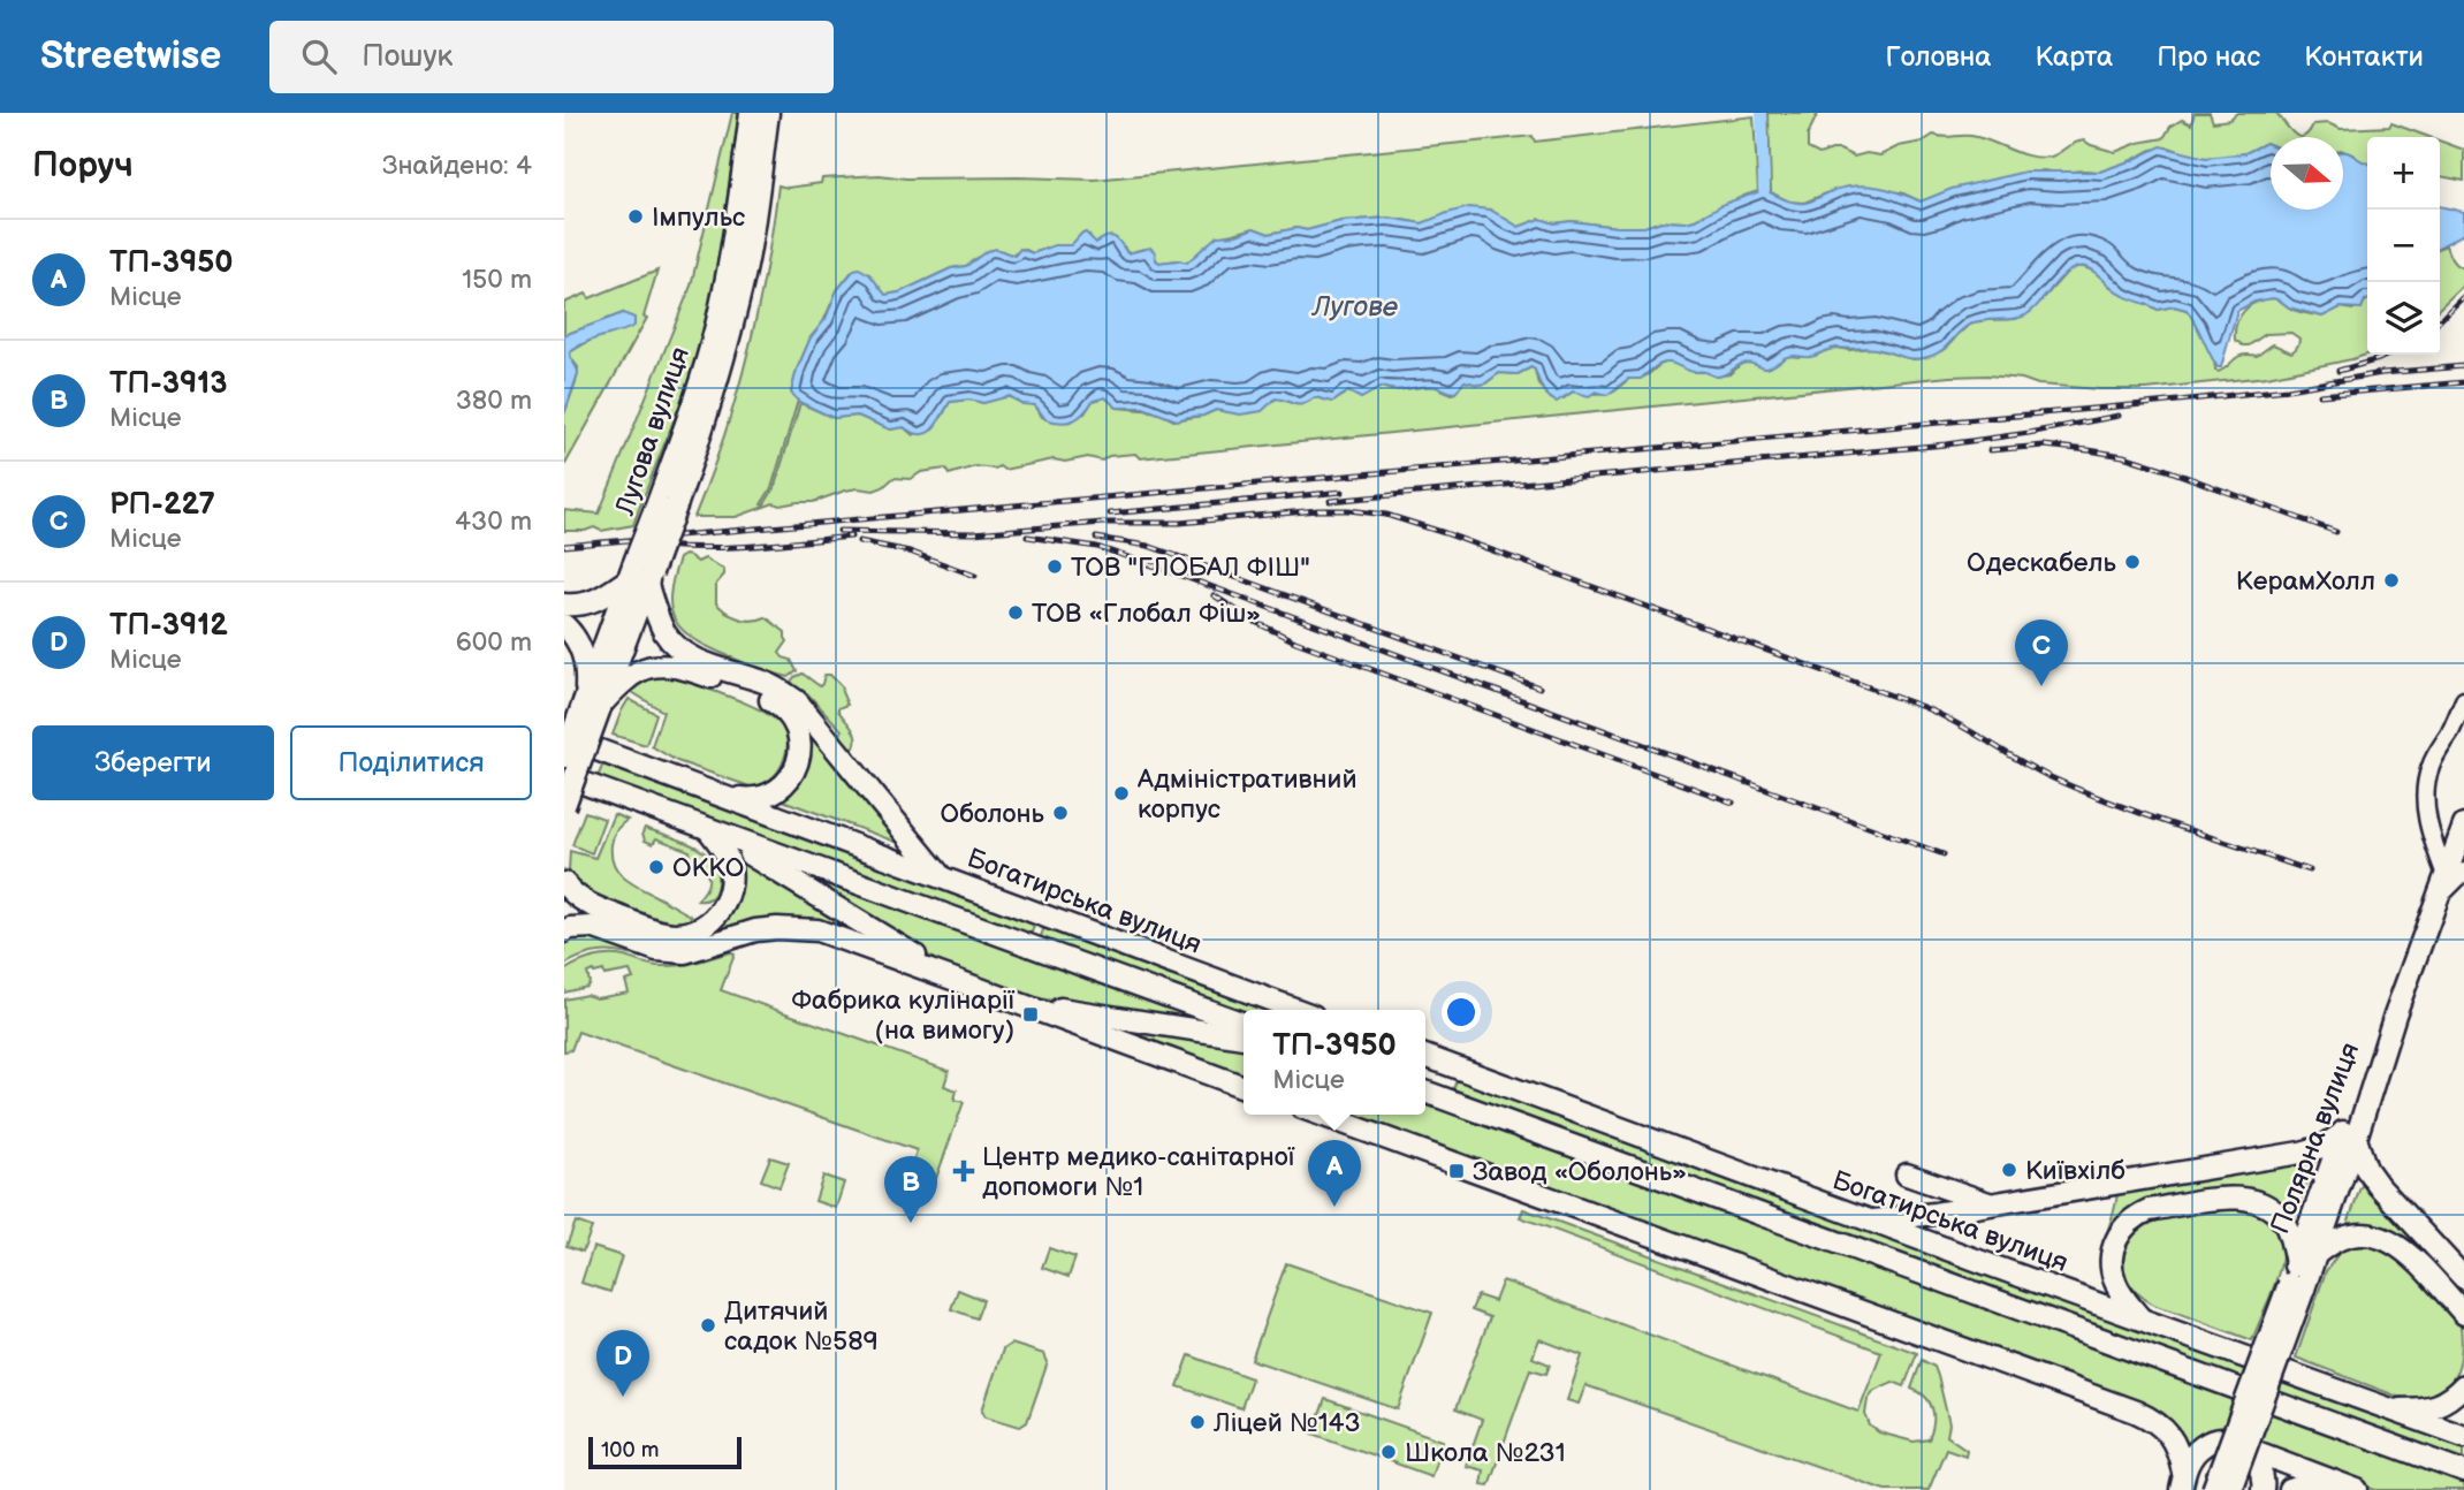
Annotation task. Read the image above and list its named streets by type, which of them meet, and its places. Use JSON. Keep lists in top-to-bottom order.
{
  "streets": {
    "main road": ["Лугова вулиця", "Богатирська вулиця", "Полярна вулиця"]
  },
  "water": ["Лугове"],
  "places": {
    "other": [
      "Імпульс",
      "Одескабель",
      "ТОВ \"ГЛОБАЛ ФІШ\"",
      "КерамХолл",
      "ТОВ «Глобал Фіш»",
      "Адміністративний корпус",
      "Оболонь",
      "ОККО",
      "Київхілб",
      "Дитячий садок №589",
      "Ліцей №143",
      "Школа №231"
    ],
    "transit": ["Фабрика кулінарії (на вимогу)", "Завод «Оболонь»"],
    "health": ["Центр медико-санітарної допомоги №1"]
  },
  "scale_bar": "100 m",
  "north": "right",
  "page": {
    "header": "Streetwise",
    "search": "Пошук",
    "nav": [
      "Головна",
      "Карта",
      "Про нас",
      "Контакти"
    ],
    "heading": ["Поруч", "Знайдено: 4"],
    "map_buttons": ["+", "−"],
    "list": [
      {
        "mark": "A",
        "name": "ТП-3950",
        "note": "Місце",
        "value": "150 m"
      },
      {
        "mark": "B",
        "name": "ТП-3913",
        "note": "Місце",
        "value": "380 m"
      },
      {
        "mark": "C",
        "name": "РП-227",
        "note": "Місце",
        "value": "430 m"
      },
      {
        "mark": "D",
        "name": "ТП-3912",
        "note": "Місце",
        "value": "600 m"
      }
    ],
    "pins": [
      "C",
      "A",
      "B",
      "D"
    ],
    "buttons": ["Зберегти", "Поділитися"],
    "popup": ["ТП-3950", "Місце"],
    "scale": "100 m"
  }
}
